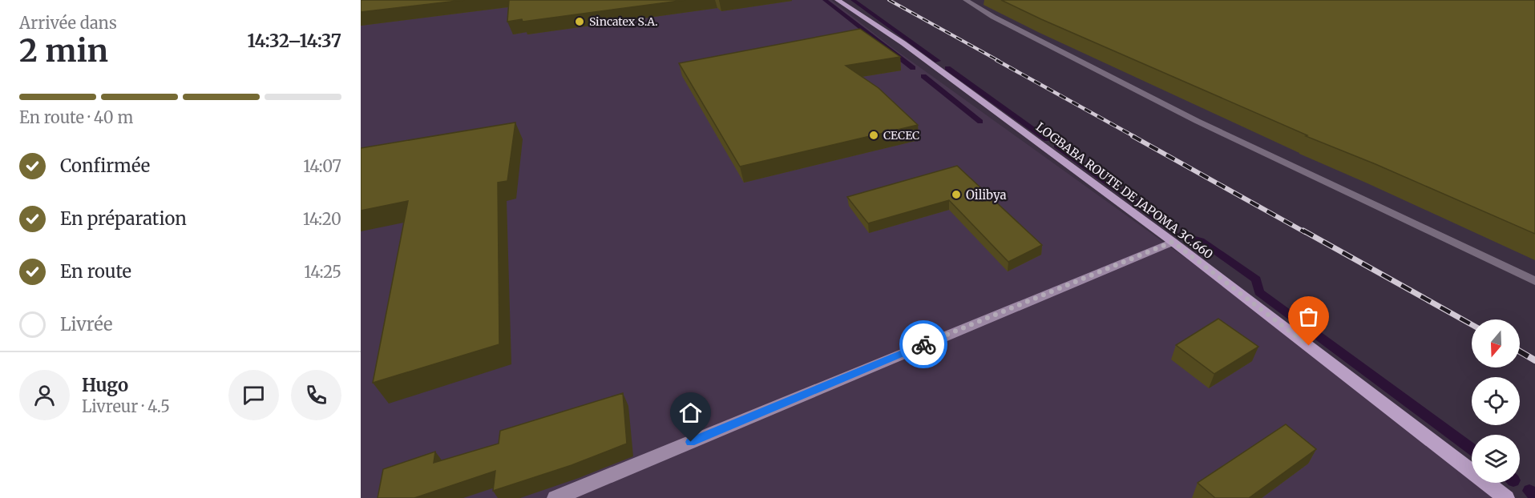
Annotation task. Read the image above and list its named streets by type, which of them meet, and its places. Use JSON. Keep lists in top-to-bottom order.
{
  "streets": {
    "main road": ["LOGBABA ROUTE DE JAPOMA 3C.660"]
  },
  "places": ["Sincatex S.A.", "CECEC", "Oilibya"],
  "north": "bottom",
  "page": {
    "heading": ["2 min", "Arrivée dans", "14:32–14:37"],
    "panel": ["Hugo", "Livreur · 4.5"],
    "bar": "En route · 40 m",
    "list": [
      ["Confirmée", "14:07"],
      ["En préparation", "14:20"],
      ["En route", "14:25"],
      "Livrée"
    ]
  }
}
